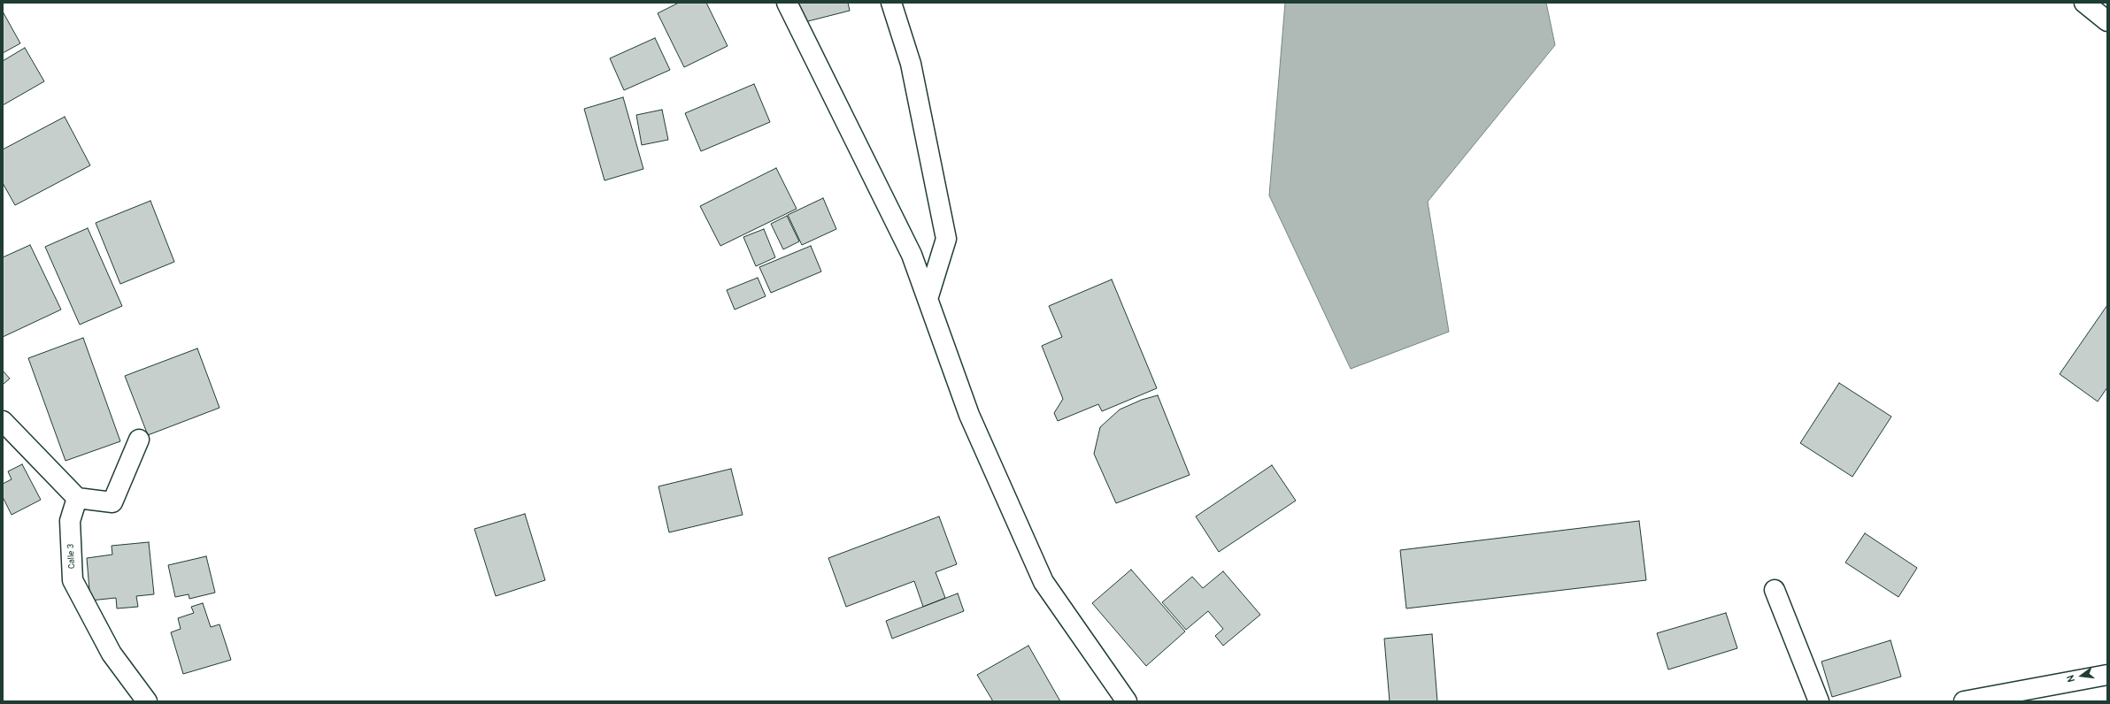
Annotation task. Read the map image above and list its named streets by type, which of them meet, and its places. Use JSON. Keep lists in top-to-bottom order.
{
  "streets": {
    "street": ["Calle 3"]
  },
  "north": "left"
}
